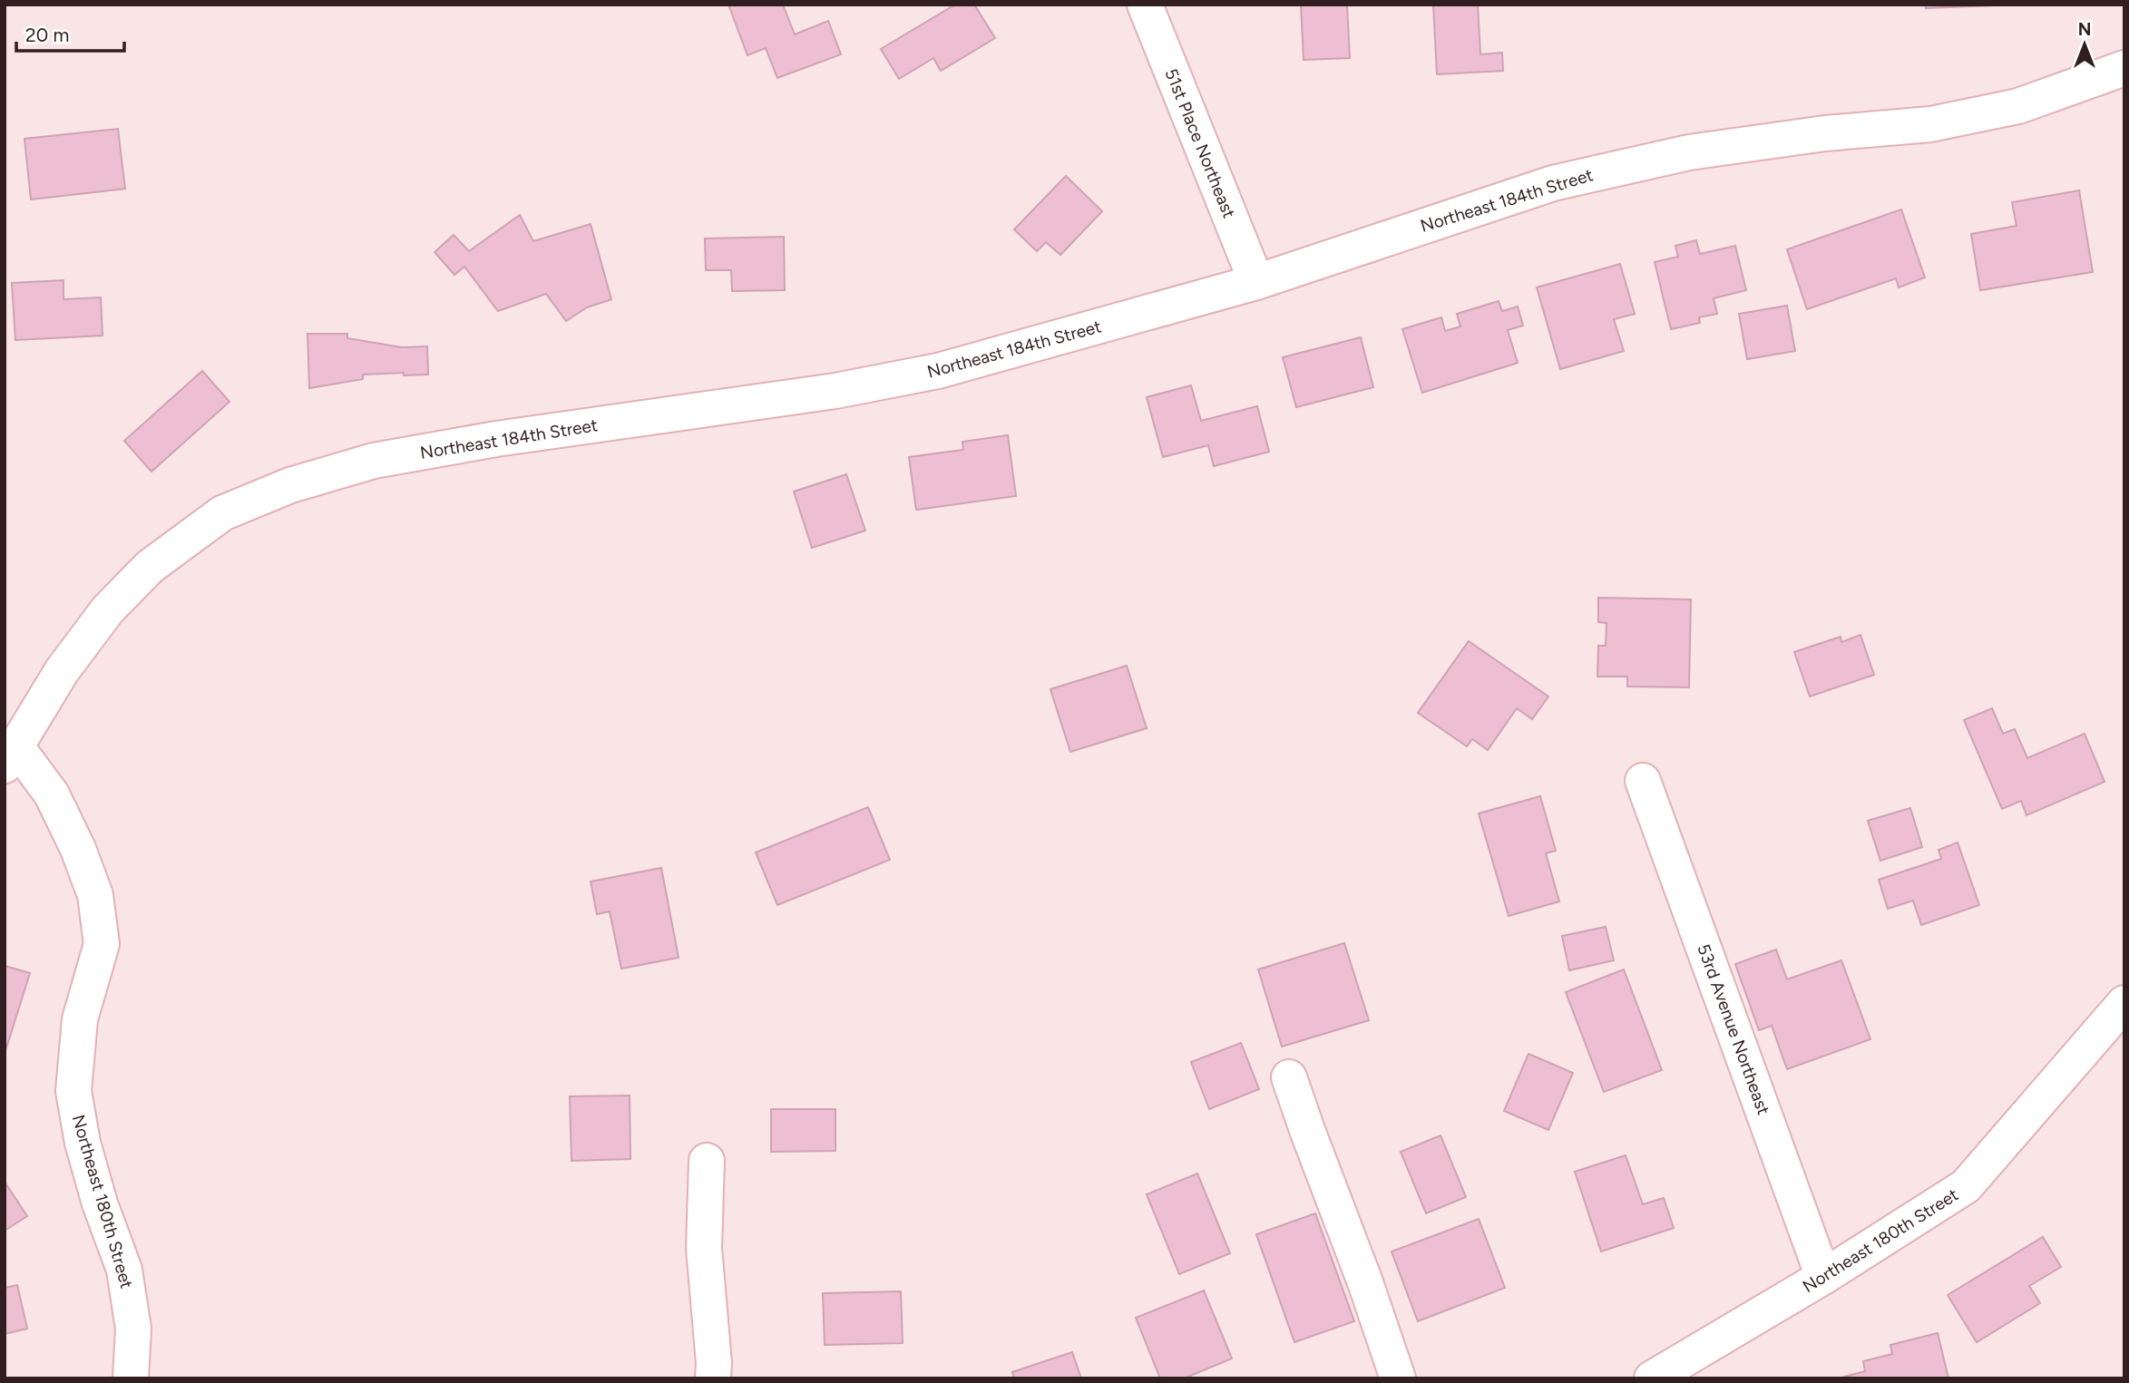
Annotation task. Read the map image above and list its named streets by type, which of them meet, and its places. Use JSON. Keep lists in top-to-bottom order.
{
  "streets": {
    "street": [
      "51st Place Northeast",
      "Northeast 184th Street",
      "53rd Avenue Northeast",
      "Northeast 180th Street"
    ]
  },
  "crossings": [
    ["51st Place Northeast", "Northeast 184th Street"],
    ["Northeast 184th Street", "Northeast 180th Street"],
    ["53rd Avenue Northeast", "Northeast 180th Street"]
  ],
  "scale_bar": "20 m",
  "north": "top"
}
